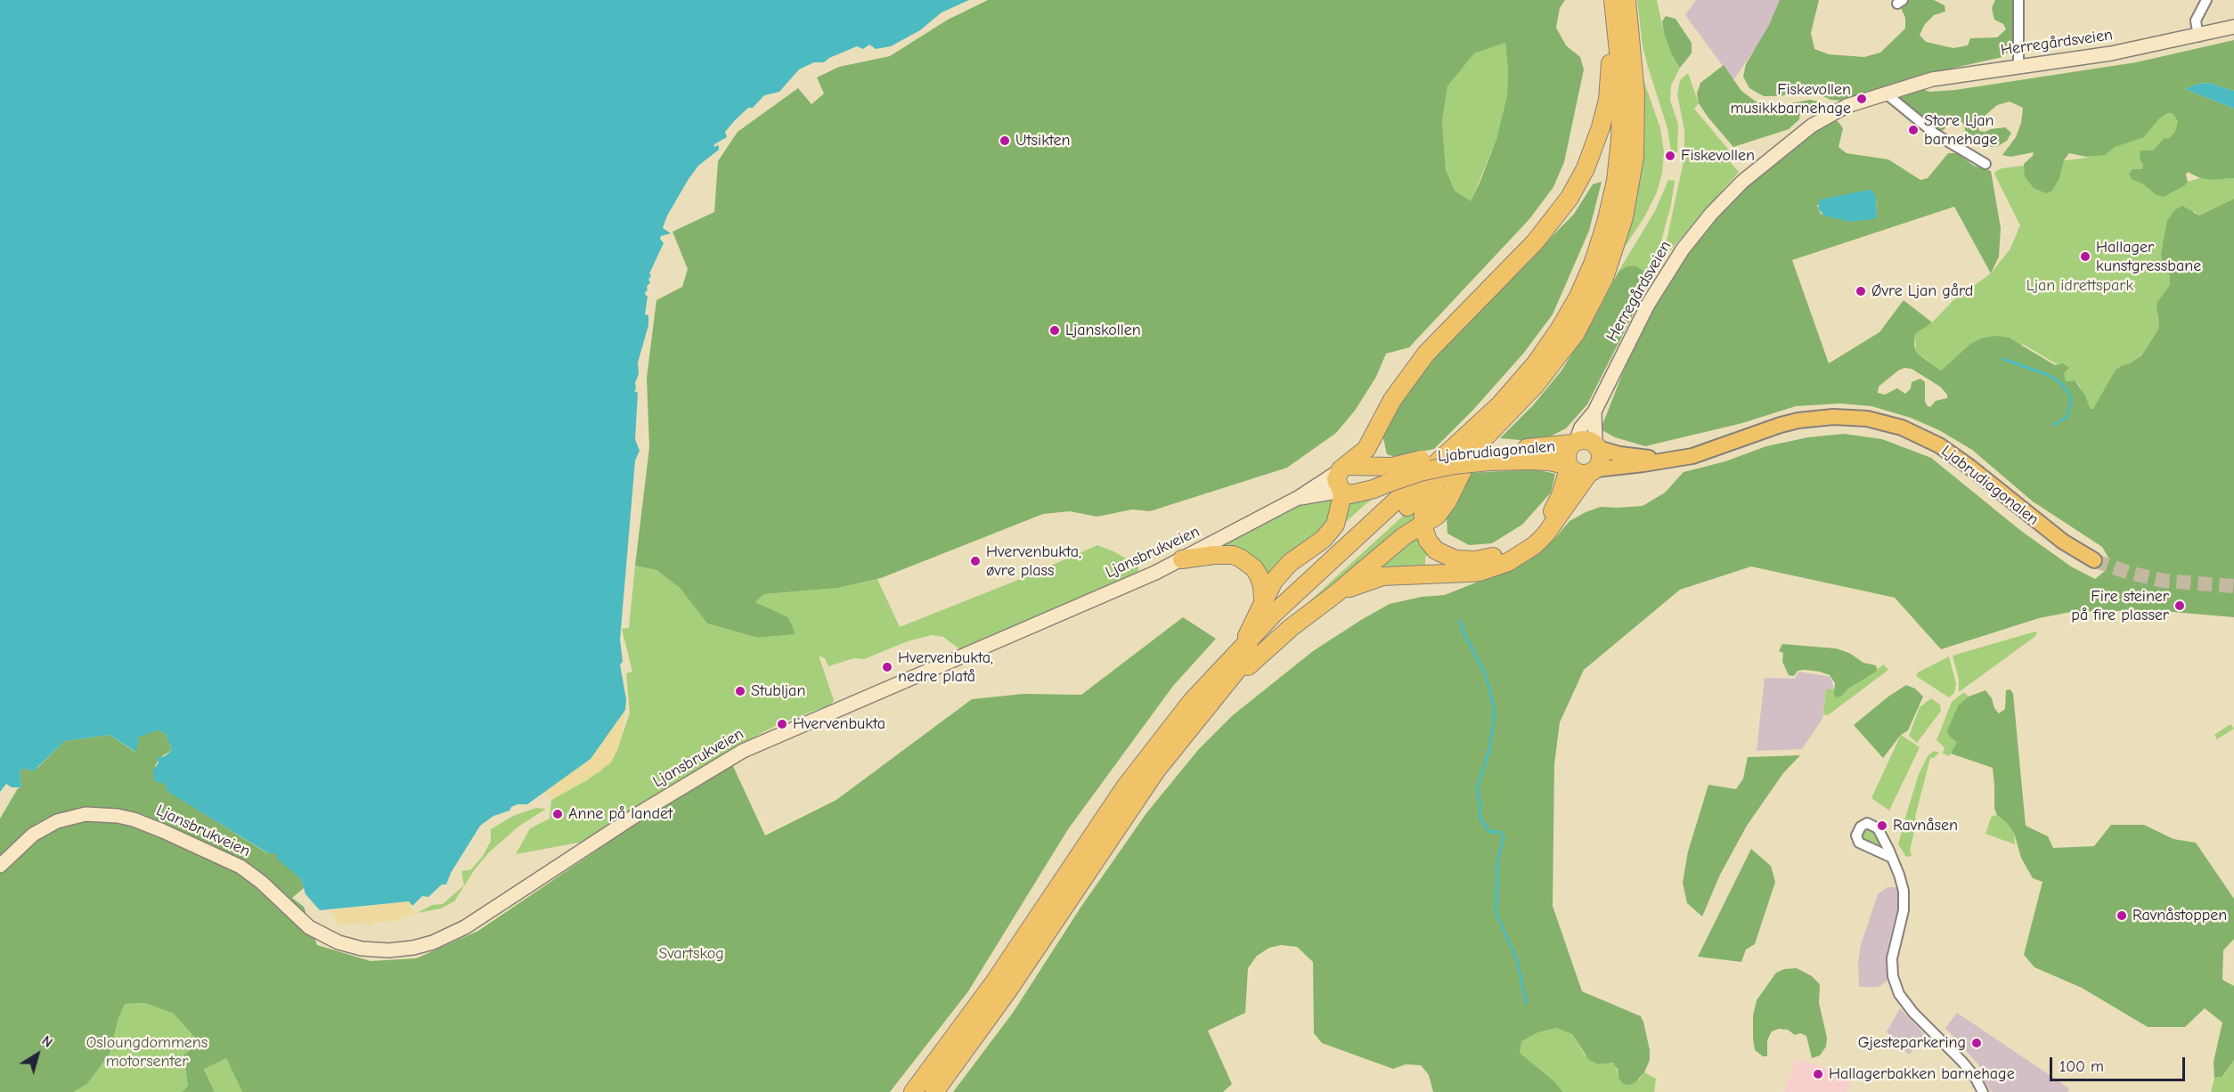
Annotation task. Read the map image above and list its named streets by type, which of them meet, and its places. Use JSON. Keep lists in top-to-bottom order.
{
  "streets": {
    "highway": ["Ljabrudiagonalen"],
    "main road": ["Herregårdsveien", "Ljansbrukveien"]
  },
  "crossings": [
    ["Herregårdsveien", "Ljabrudiagonalen"],
    ["Ljabrudiagonalen", "Ljansbrukveien"]
  ],
  "parks": ["Ljan idrettspark", "Svartskog", "Osloungdommens motorsenter"],
  "places": [
    "Fiskevollen musikkbarnehage",
    "Store Ljan barnehage",
    "Utsikten",
    "Fiskevollen",
    "Hallager kunstgressbane",
    "Øvre Ljan gård",
    "Ljanskollen",
    "Hvervenbukta, øvre plass",
    "Fire steiner på fire plasser",
    "Hvervenbukta, nedre platå",
    "Stubljan",
    "Hvervenbukta",
    "Anne på landet",
    "Ravnåsen",
    "Ravnåstoppen",
    "Gjesteparkering",
    "Hallagerbakken barnehage"
  ],
  "scale_bar": "100 m",
  "north": "top right"
}
